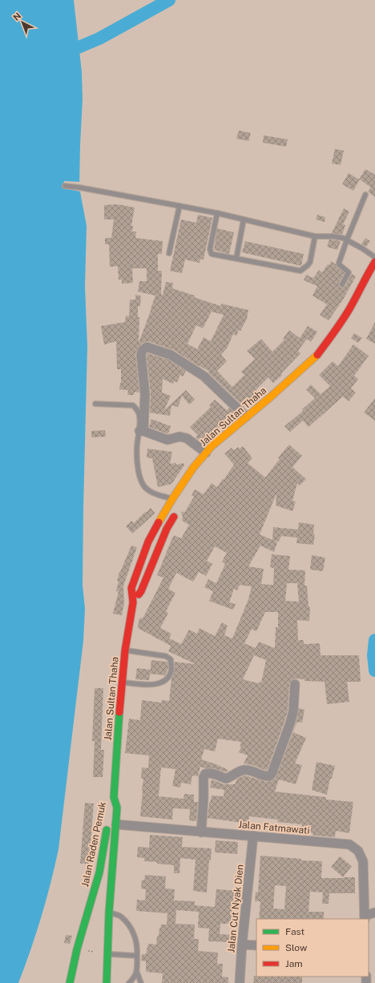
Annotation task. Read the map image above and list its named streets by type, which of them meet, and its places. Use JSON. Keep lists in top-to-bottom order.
{
  "streets": {
    "highway": ["Jalan Sultan Thaha", "Jalan Raden Pemuk"],
    "street": ["Jalan Fatmawati", "Jalan Cut Nyak Dien"]
  },
  "crossings": [
    ["Jalan Sultan Thaha", "Jalan Raden Pemuk"],
    ["Jalan Fatmawati", "Jalan Raden Pemuk"],
    ["Jalan Fatmawati", "Jalan Cut Nyak Dien"]
  ],
  "legend": ["Fast", "Slow", "Jam"],
  "north": "top left"
}
